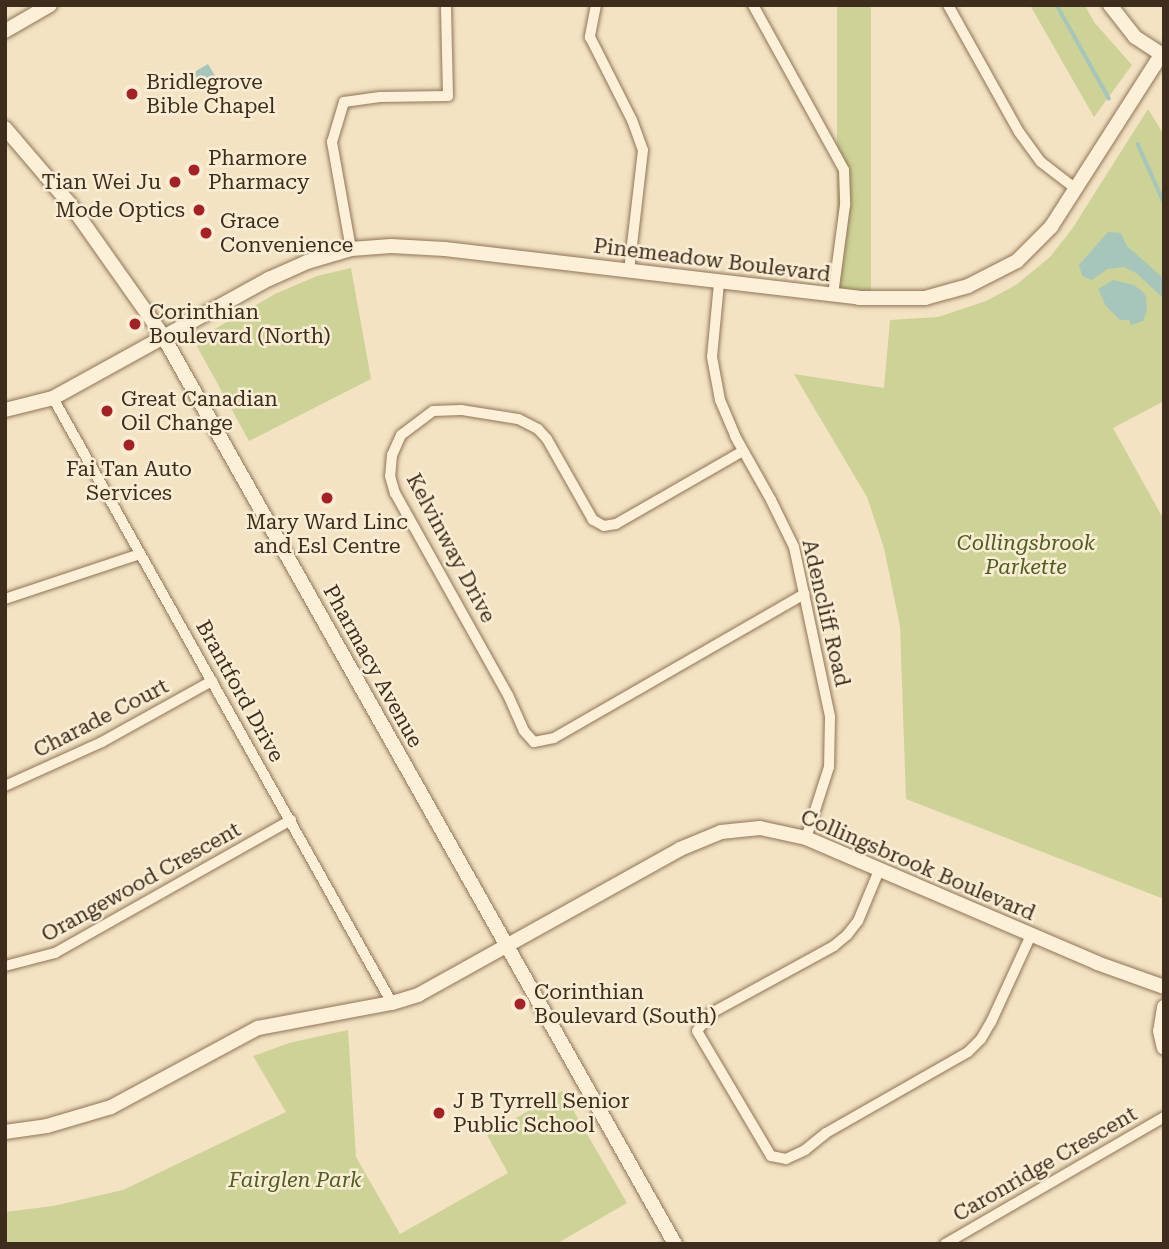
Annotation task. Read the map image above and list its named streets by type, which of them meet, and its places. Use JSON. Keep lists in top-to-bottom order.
{
  "streets": {
    "street": [
      "Pinemeadow Boulevard",
      "Kelvinway Drive",
      "Adencliff Road",
      "Pharmacy Avenue",
      "Brantford Drive",
      "Charade Court",
      "Collingsbrook Boulevard",
      "Orangewood Crescent",
      "Caronridge Crescent"
    ]
  },
  "crossings": [
    ["Pinemeadow Boulevard", "Adencliff Road"],
    ["Pinemeadow Boulevard", "Pharmacy Avenue"],
    ["Pinemeadow Boulevard", "Brantford Drive"],
    ["Kelvinway Drive", "Adencliff Road"],
    ["Adencliff Road", "Collingsbrook Boulevard"],
    ["Pharmacy Avenue", "Collingsbrook Boulevard"],
    ["Brantford Drive", "Charade Court"],
    ["Brantford Drive", "Collingsbrook Boulevard"],
    ["Brantford Drive", "Orangewood Crescent"]
  ],
  "parks": ["Collingsbrook Parkette", "Fairglen Park"],
  "places": [
    "Bridlegrove Bible Chapel",
    "Pharmore Pharmacy",
    "Tian Wei Ju",
    "Mode Optics",
    "Grace Convenience",
    "Corinthian Boulevard (North)",
    "Great Canadian Oil Change",
    "Fai Tan Auto Services",
    "Mary Ward Linc and Esl Centre",
    "Corinthian Boulevard (South)",
    "J B Tyrrell Senior Public School"
  ]
}
